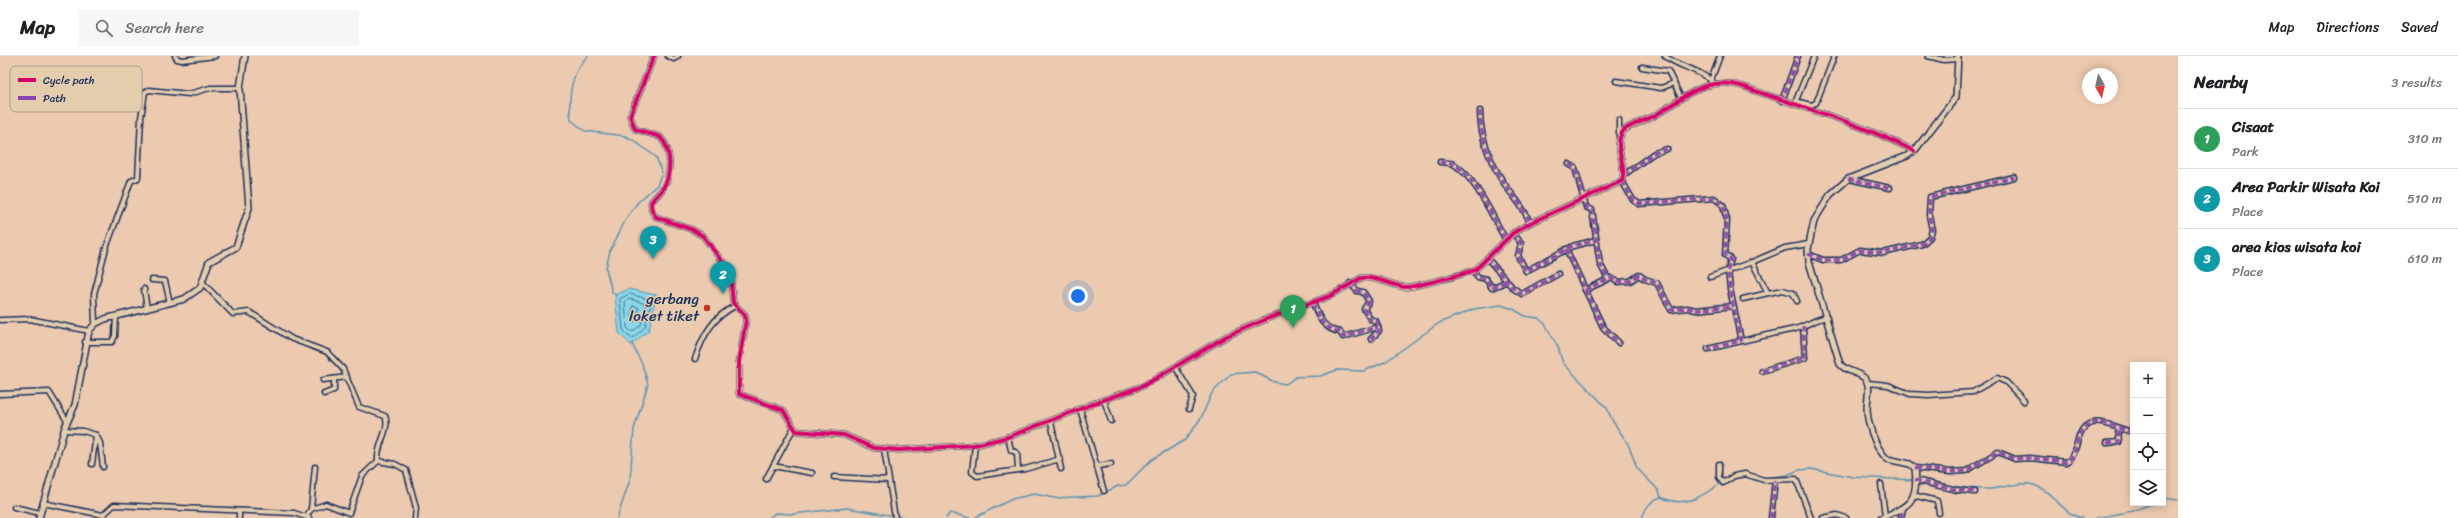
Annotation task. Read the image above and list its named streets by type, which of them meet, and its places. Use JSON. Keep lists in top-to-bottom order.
{
  "places": ["gerbang loket tiket"],
  "legend": ["Cycle path", "Path"],
  "north": "bottom",
  "page": {
    "header": "Map",
    "search": "Search here",
    "nav": ["Map", "Directions", "Saved"],
    "heading": ["Nearby", "3 results"],
    "list": [
      {
        "mark": "1",
        "name": "Cisaat",
        "note": "Park",
        "value": "310 m"
      },
      {
        "mark": "2",
        "name": "Area Parkir Wisata Koi",
        "note": "Place",
        "value": "510 m"
      },
      {
        "mark": "3",
        "name": "area kios wisata koi",
        "note": "Place",
        "value": "610 m"
      }
    ],
    "pins": ["3", "2", "1"],
    "map_buttons": ["+", "−"]
  }
}
